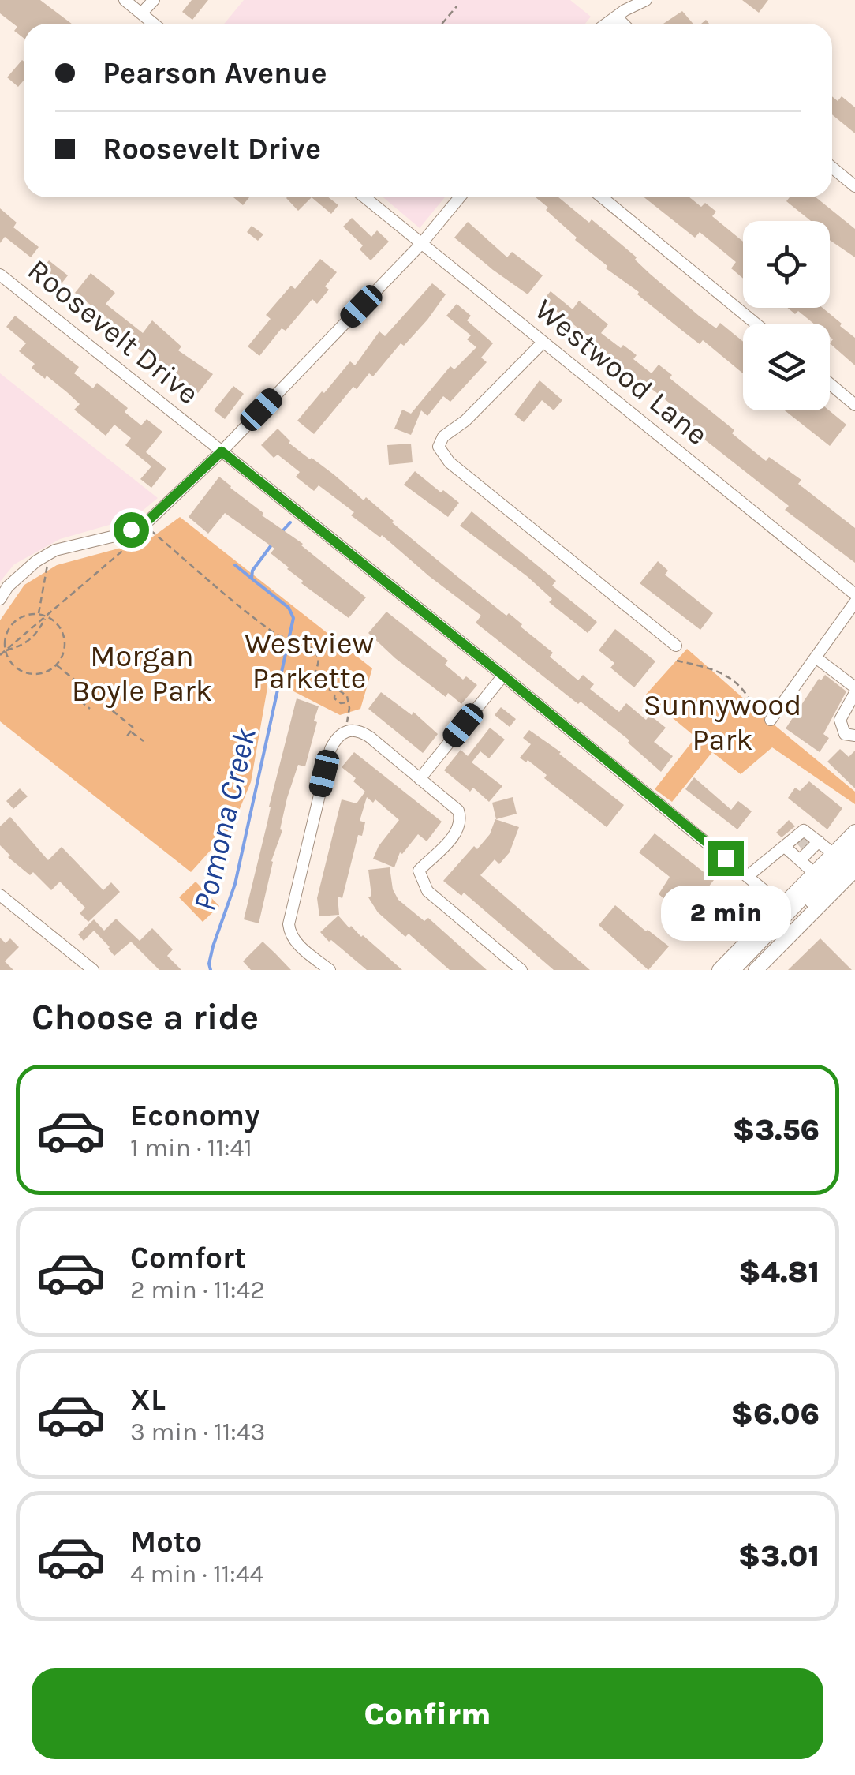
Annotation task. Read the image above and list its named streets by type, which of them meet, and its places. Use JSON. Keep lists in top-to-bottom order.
{
  "streets": {
    "street": ["Roosevelt Drive", "Westwood Lane"]
  },
  "water": ["Pomona Creek"],
  "parks": ["Westview Parkette", "Morgan Boyle Park", "Sunnywood Park"],
  "page": {
    "banner": ["Pearson Avenue", "Roosevelt Drive"],
    "bubble": "2 min",
    "heading": "Choose a ride",
    "list": [
      {
        "name": "Economy",
        "note": "1 min · 11:41",
        "value": "$3.56"
      },
      {
        "name": "Comfort",
        "note": "2 min · 11:42",
        "value": "$4.81"
      },
      {
        "name": "XL",
        "note": "3 min · 11:43",
        "value": "$6.06"
      },
      {
        "name": "Moto",
        "note": "4 min · 11:44",
        "value": "$3.01"
      }
    ],
    "buttons": "Confirm"
  }
}
